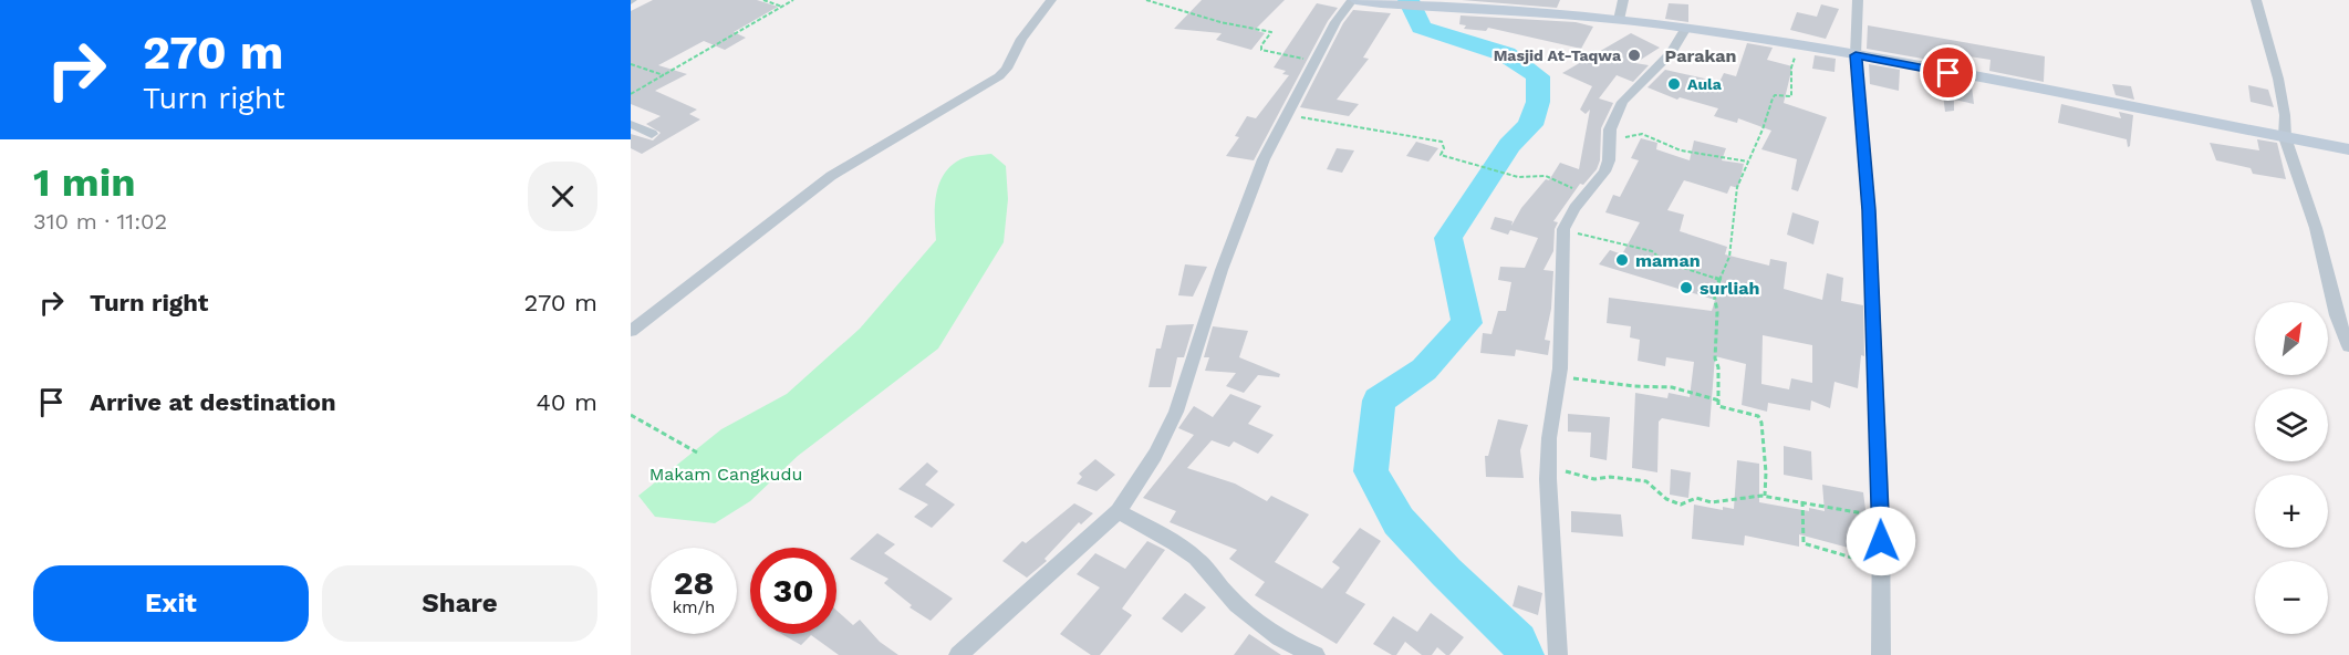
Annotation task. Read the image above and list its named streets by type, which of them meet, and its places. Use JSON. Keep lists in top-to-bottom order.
{
  "districts": ["Parakan"],
  "parks": ["Makam Cangkudu"],
  "places": [
    "Masjid At-Taqwa",
    "Aula",
    "maman",
    "surliah"
  ],
  "north": "top right",
  "page": {
    "turn": ["270 m", "Turn right"],
    "heading": ["1 min", "310 m · 11:02"],
    "list": [
      {
        "name": "Turn right",
        "value": "270 m"
      },
      {
        "name": "Arrive at destination",
        "value": "40 m"
      }
    ],
    "map_buttons": ["+", "−"],
    "speed": "28 km/h",
    "limit": "30",
    "buttons": ["Exit", "Share"]
  }
}
